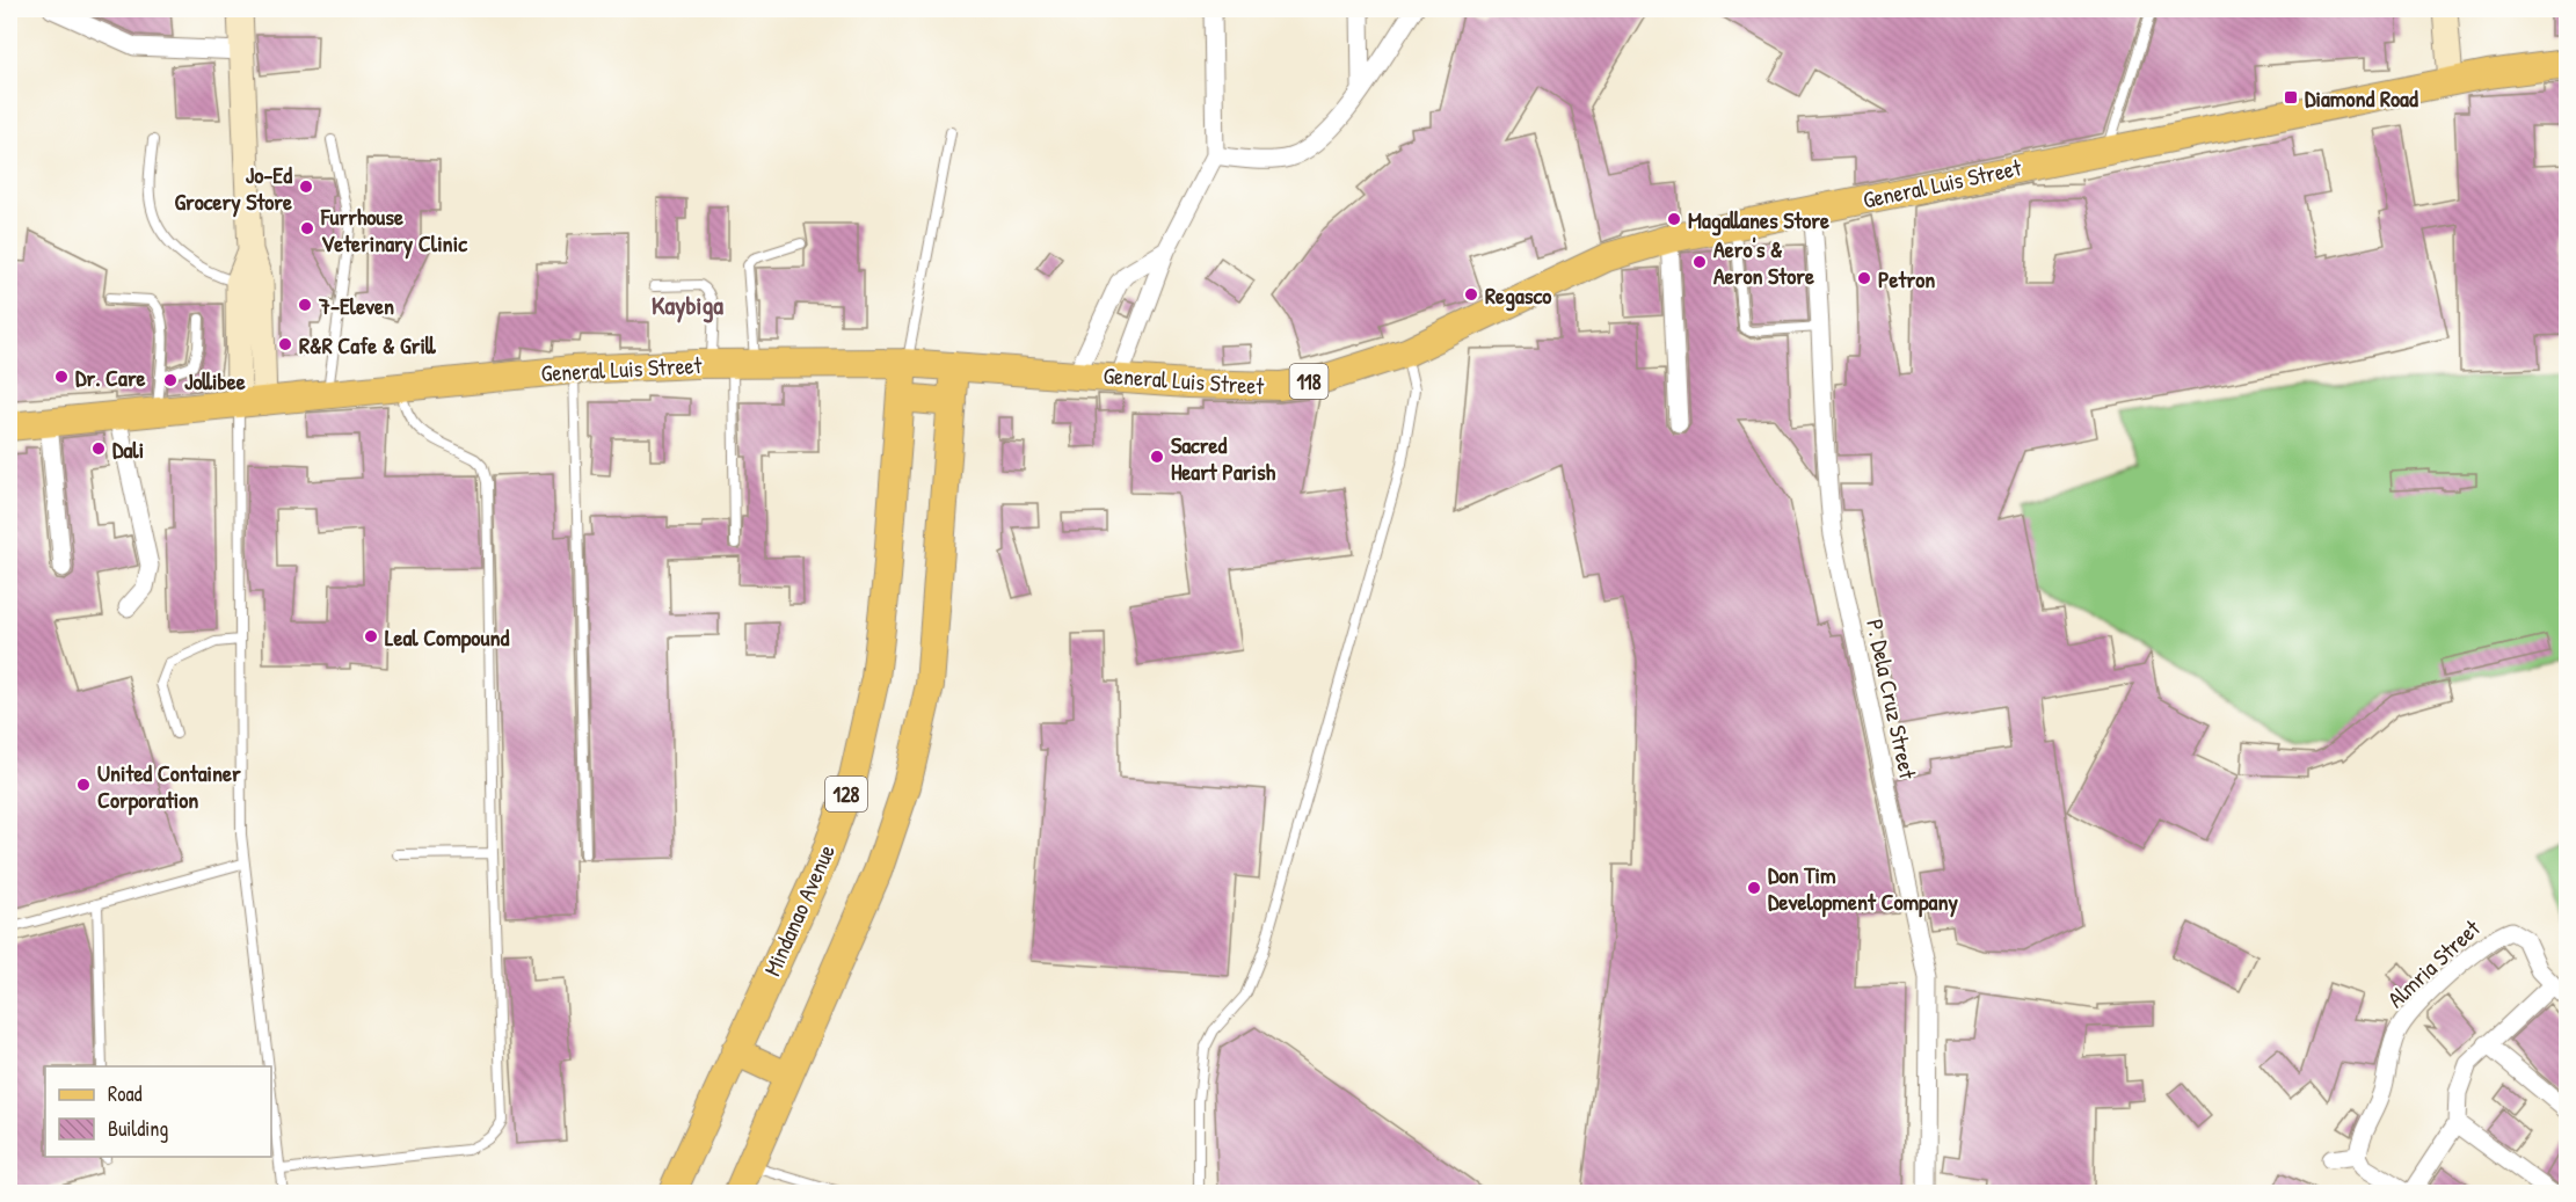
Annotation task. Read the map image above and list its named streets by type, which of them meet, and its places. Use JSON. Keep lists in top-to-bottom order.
{
  "streets": {
    "main road": [
      "General Luis Street",
      "118",
      "128",
      "Mindanao Avenue"
    ],
    "street": ["P. Dela Cruz Street", "Almria Street"]
  },
  "crossings": [
    ["General Luis Street", "P. Dela Cruz Street"],
    ["General Luis Street", "128"],
    ["General Luis Street", "Mindanao Avenue"]
  ],
  "districts": ["Kaybiga"],
  "places": {
    "transit": ["Diamond Road"],
    "other": [
      "Jo-Ed Grocery Store",
      "Magallanes Store",
      "Furrhouse Veterinary Clinic",
      "Aero's & Aeron Store",
      "Petron",
      "Regasco",
      "7-Eleven",
      "R&R Cafe & Grill",
      "Dr. Care",
      "Jollibee",
      "Dali",
      "Sacred Heart Parish",
      "Leal Compound",
      "United Container Corporation",
      "Don Tim Development Company"
    ]
  },
  "legend": ["Road", "Building"]
}
